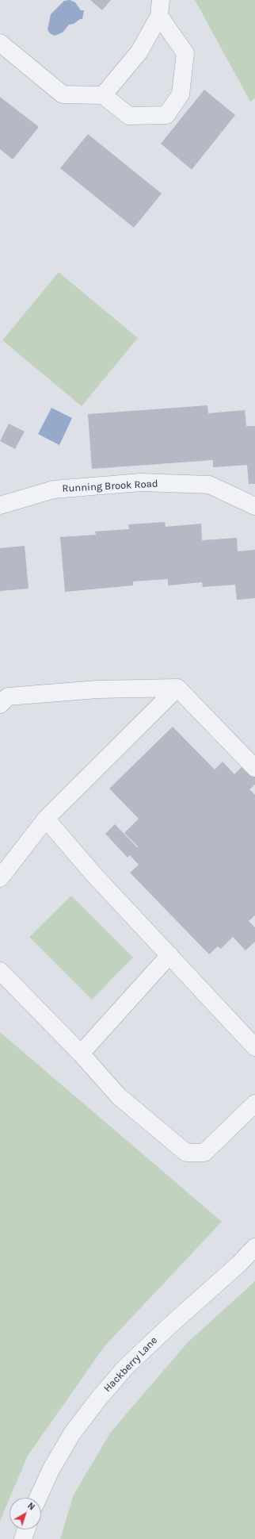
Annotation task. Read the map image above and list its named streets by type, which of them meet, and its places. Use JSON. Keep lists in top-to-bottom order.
{
  "streets": {
    "street": ["Running Brook Road", "Hackberry Lane"]
  },
  "north": "top right"
}
